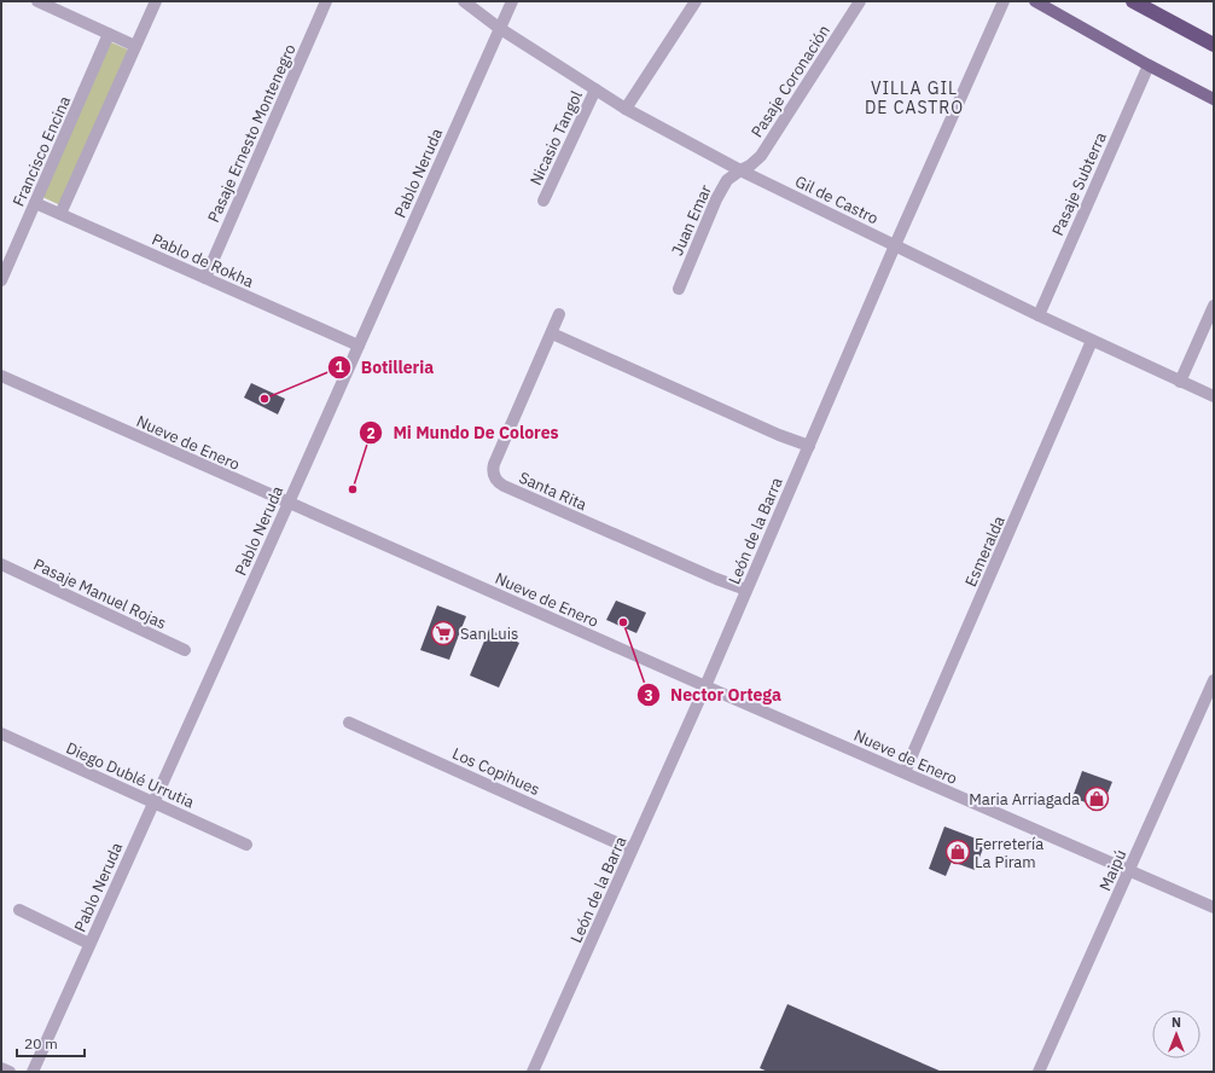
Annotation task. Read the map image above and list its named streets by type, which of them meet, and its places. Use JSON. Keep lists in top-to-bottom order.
{
  "streets": {
    "street": [
      "Pasaje Coronación",
      "Pasaje Ernesto Montenegro",
      "Nicasio Tangol",
      "Francisco Encina",
      "Pablo Neruda",
      "Pasaje Subterra",
      "Gil de Castro",
      "Juan Emar",
      "Pablo de Rokha",
      "Nueve de Enero",
      "Santa Rita",
      "León de la Barra",
      "Esmeralda",
      "Pasaje Manuel Rojas",
      "Los Copihues",
      "Diego Dublé Urrutia",
      "Maipú"
    ]
  },
  "crossings": [
    ["Pasaje Coronación", "Gil de Castro"],
    ["Pasaje Coronación", "Juan Emar"],
    ["Pasaje Ernesto Montenegro", "Pablo de Rokha"],
    ["Nicasio Tangol", "Gil de Castro"],
    ["Francisco Encina", "Pablo de Rokha"],
    ["Pablo Neruda", "Gil de Castro"],
    ["Pablo Neruda", "Pablo de Rokha"],
    ["Pablo Neruda", "Nueve de Enero"],
    ["Pablo Neruda", "Diego Dublé Urrutia"],
    ["Pasaje Subterra", "Gil de Castro"],
    ["Gil de Castro", "Juan Emar"],
    ["Gil de Castro", "León de la Barra"],
    ["Gil de Castro", "Esmeralda"],
    ["Nueve de Enero", "León de la Barra"],
    ["Nueve de Enero", "Esmeralda"],
    ["Nueve de Enero", "Maipú"],
    ["Santa Rita", "León de la Barra"],
    ["León de la Barra", "Los Copihues"]
  ],
  "districts": ["VILLA GIL DE CASTRO"],
  "places": {
    "other": ["Botilleria", "Mi Mundo De Colores", "Nector Ortega"],
    "supermarket": ["San Luis"],
    "shop": ["Maria Arriagada", "Ferretería La Piram"]
  },
  "scale_bar": "20 m",
  "north": "top"
}
